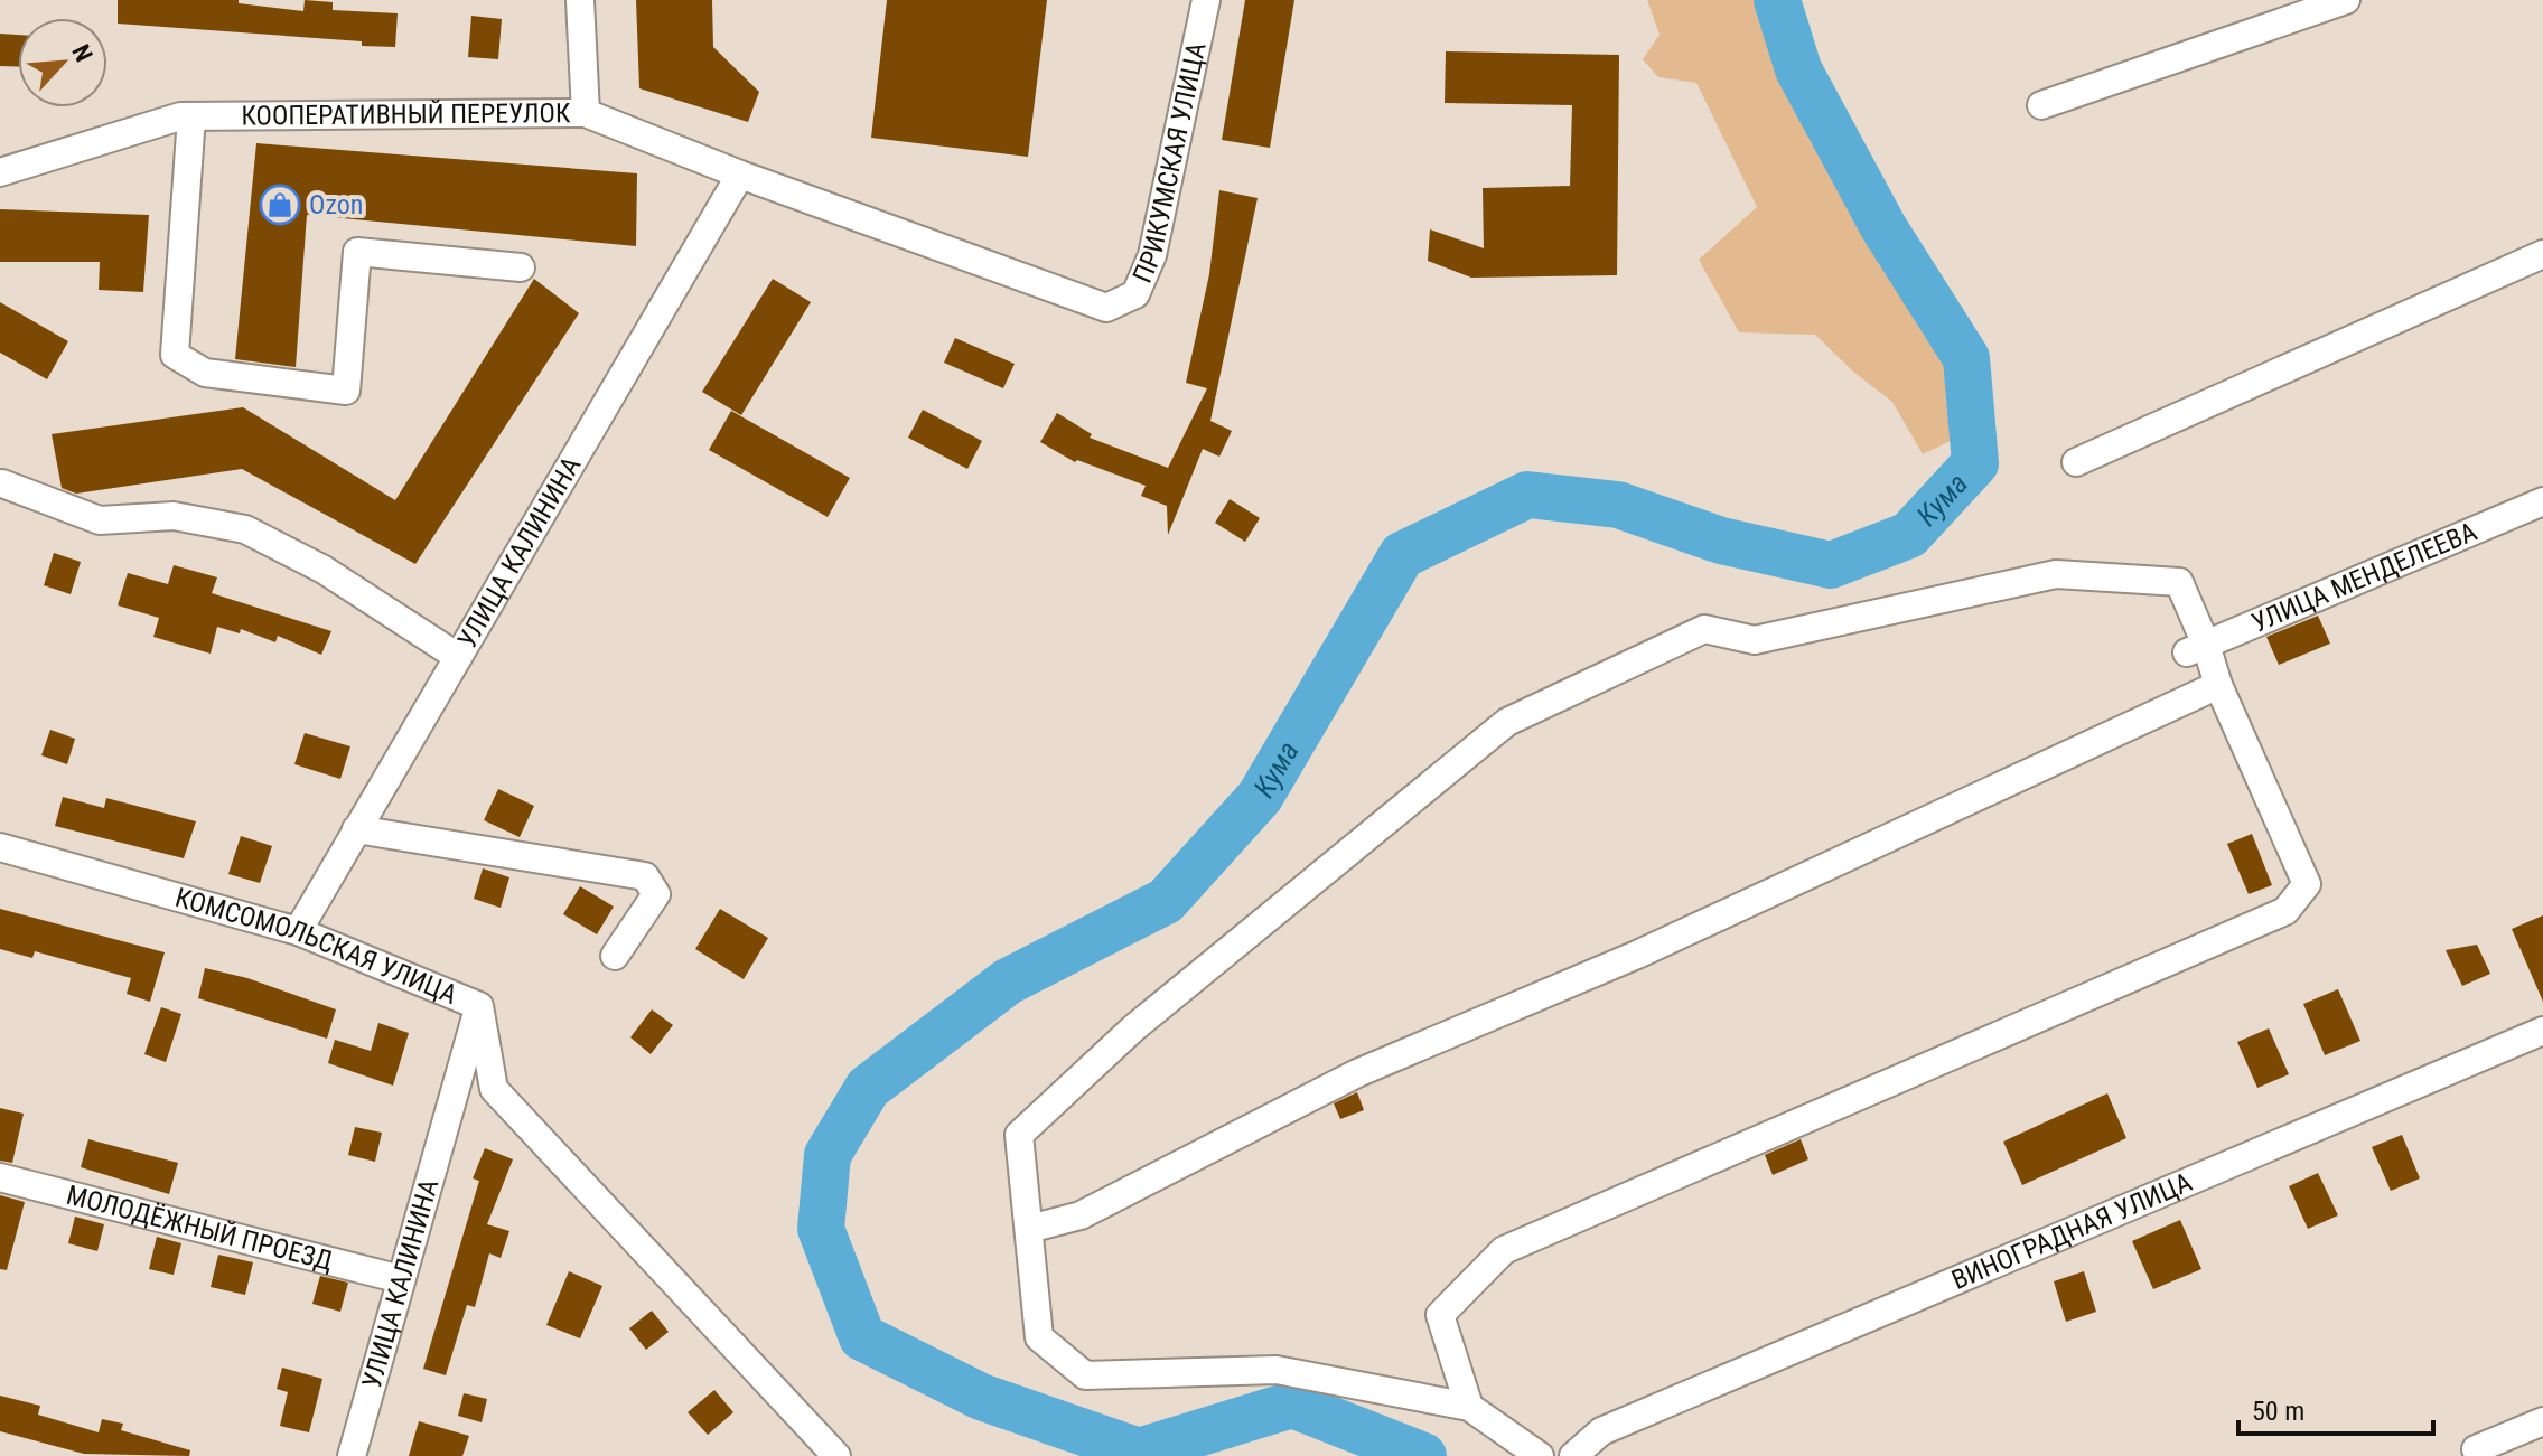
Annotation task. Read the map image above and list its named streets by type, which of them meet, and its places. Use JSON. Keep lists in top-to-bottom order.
{
  "streets": {
    "street": [
      "КООПЕРАТИВНЫЙ ПЕРЕУЛОК",
      "ПРИКУМСКАЯ УЛИЦА",
      "УЛИЦА КАЛИНИНА",
      "УЛИЦА МЕНДЕЛЕЕВА",
      "КОМСОМОЛЬСКАЯ УЛИЦА",
      "МОЛОДЁЖНЫЙ ПРОЕЗД",
      "ВИНОГРАДНАЯ УЛИЦА"
    ]
  },
  "crossings": [
    ["КООПЕРАТИВНЫЙ ПЕРЕУЛОК", "ПРИКУМСКАЯ УЛИЦА"],
    ["КООПЕРАТИВНЫЙ ПЕРЕУЛОК", "УЛИЦА КАЛИНИНА"],
    ["УЛИЦА КАЛИНИНА", "КОМСОМОЛЬСКАЯ УЛИЦА"],
    ["УЛИЦА КАЛИНИНА", "МОЛОДЁЖНЫЙ ПРОЕЗД"]
  ],
  "water": ["Кума"],
  "places": {
    "shop": ["Ozon"]
  },
  "scale_bar": "50 m",
  "north": "top right"
}
